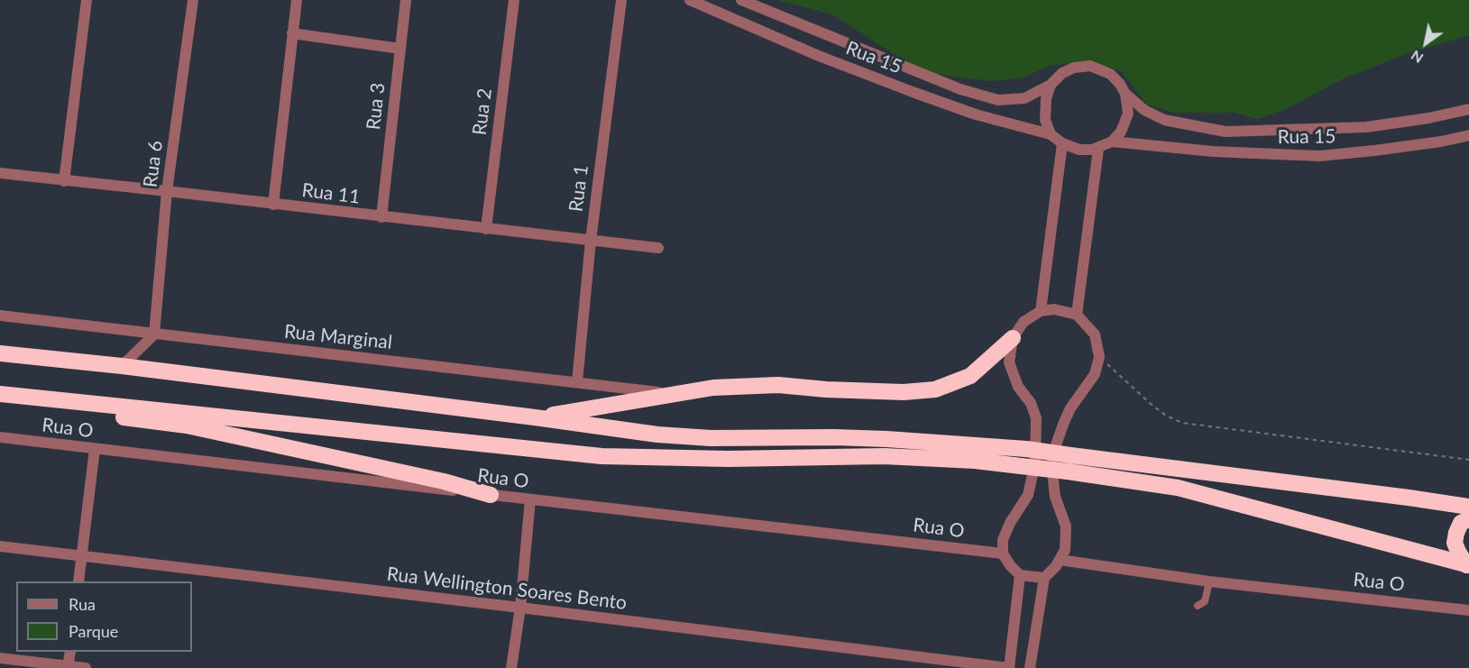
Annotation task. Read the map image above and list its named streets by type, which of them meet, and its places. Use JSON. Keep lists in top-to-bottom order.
{
  "streets": {
    "street": [
      "Rua 15",
      "Rua 3",
      "Rua 2",
      "Rua 6",
      "Rua 1",
      "Rua 11",
      "Rua Marginal",
      "Rua O",
      "Rua Wellington Soares Bento"
    ]
  },
  "crossings": [
    ["Rua 3", "Rua 11"],
    ["Rua 2", "Rua 11"],
    ["Rua 6", "Rua 11"],
    ["Rua 6", "Rua Marginal"],
    ["Rua 1", "Rua 11"],
    ["Rua 1", "Rua Marginal"]
  ],
  "legend": ["Rua", "Parque"],
  "north": "bottom left"
}
